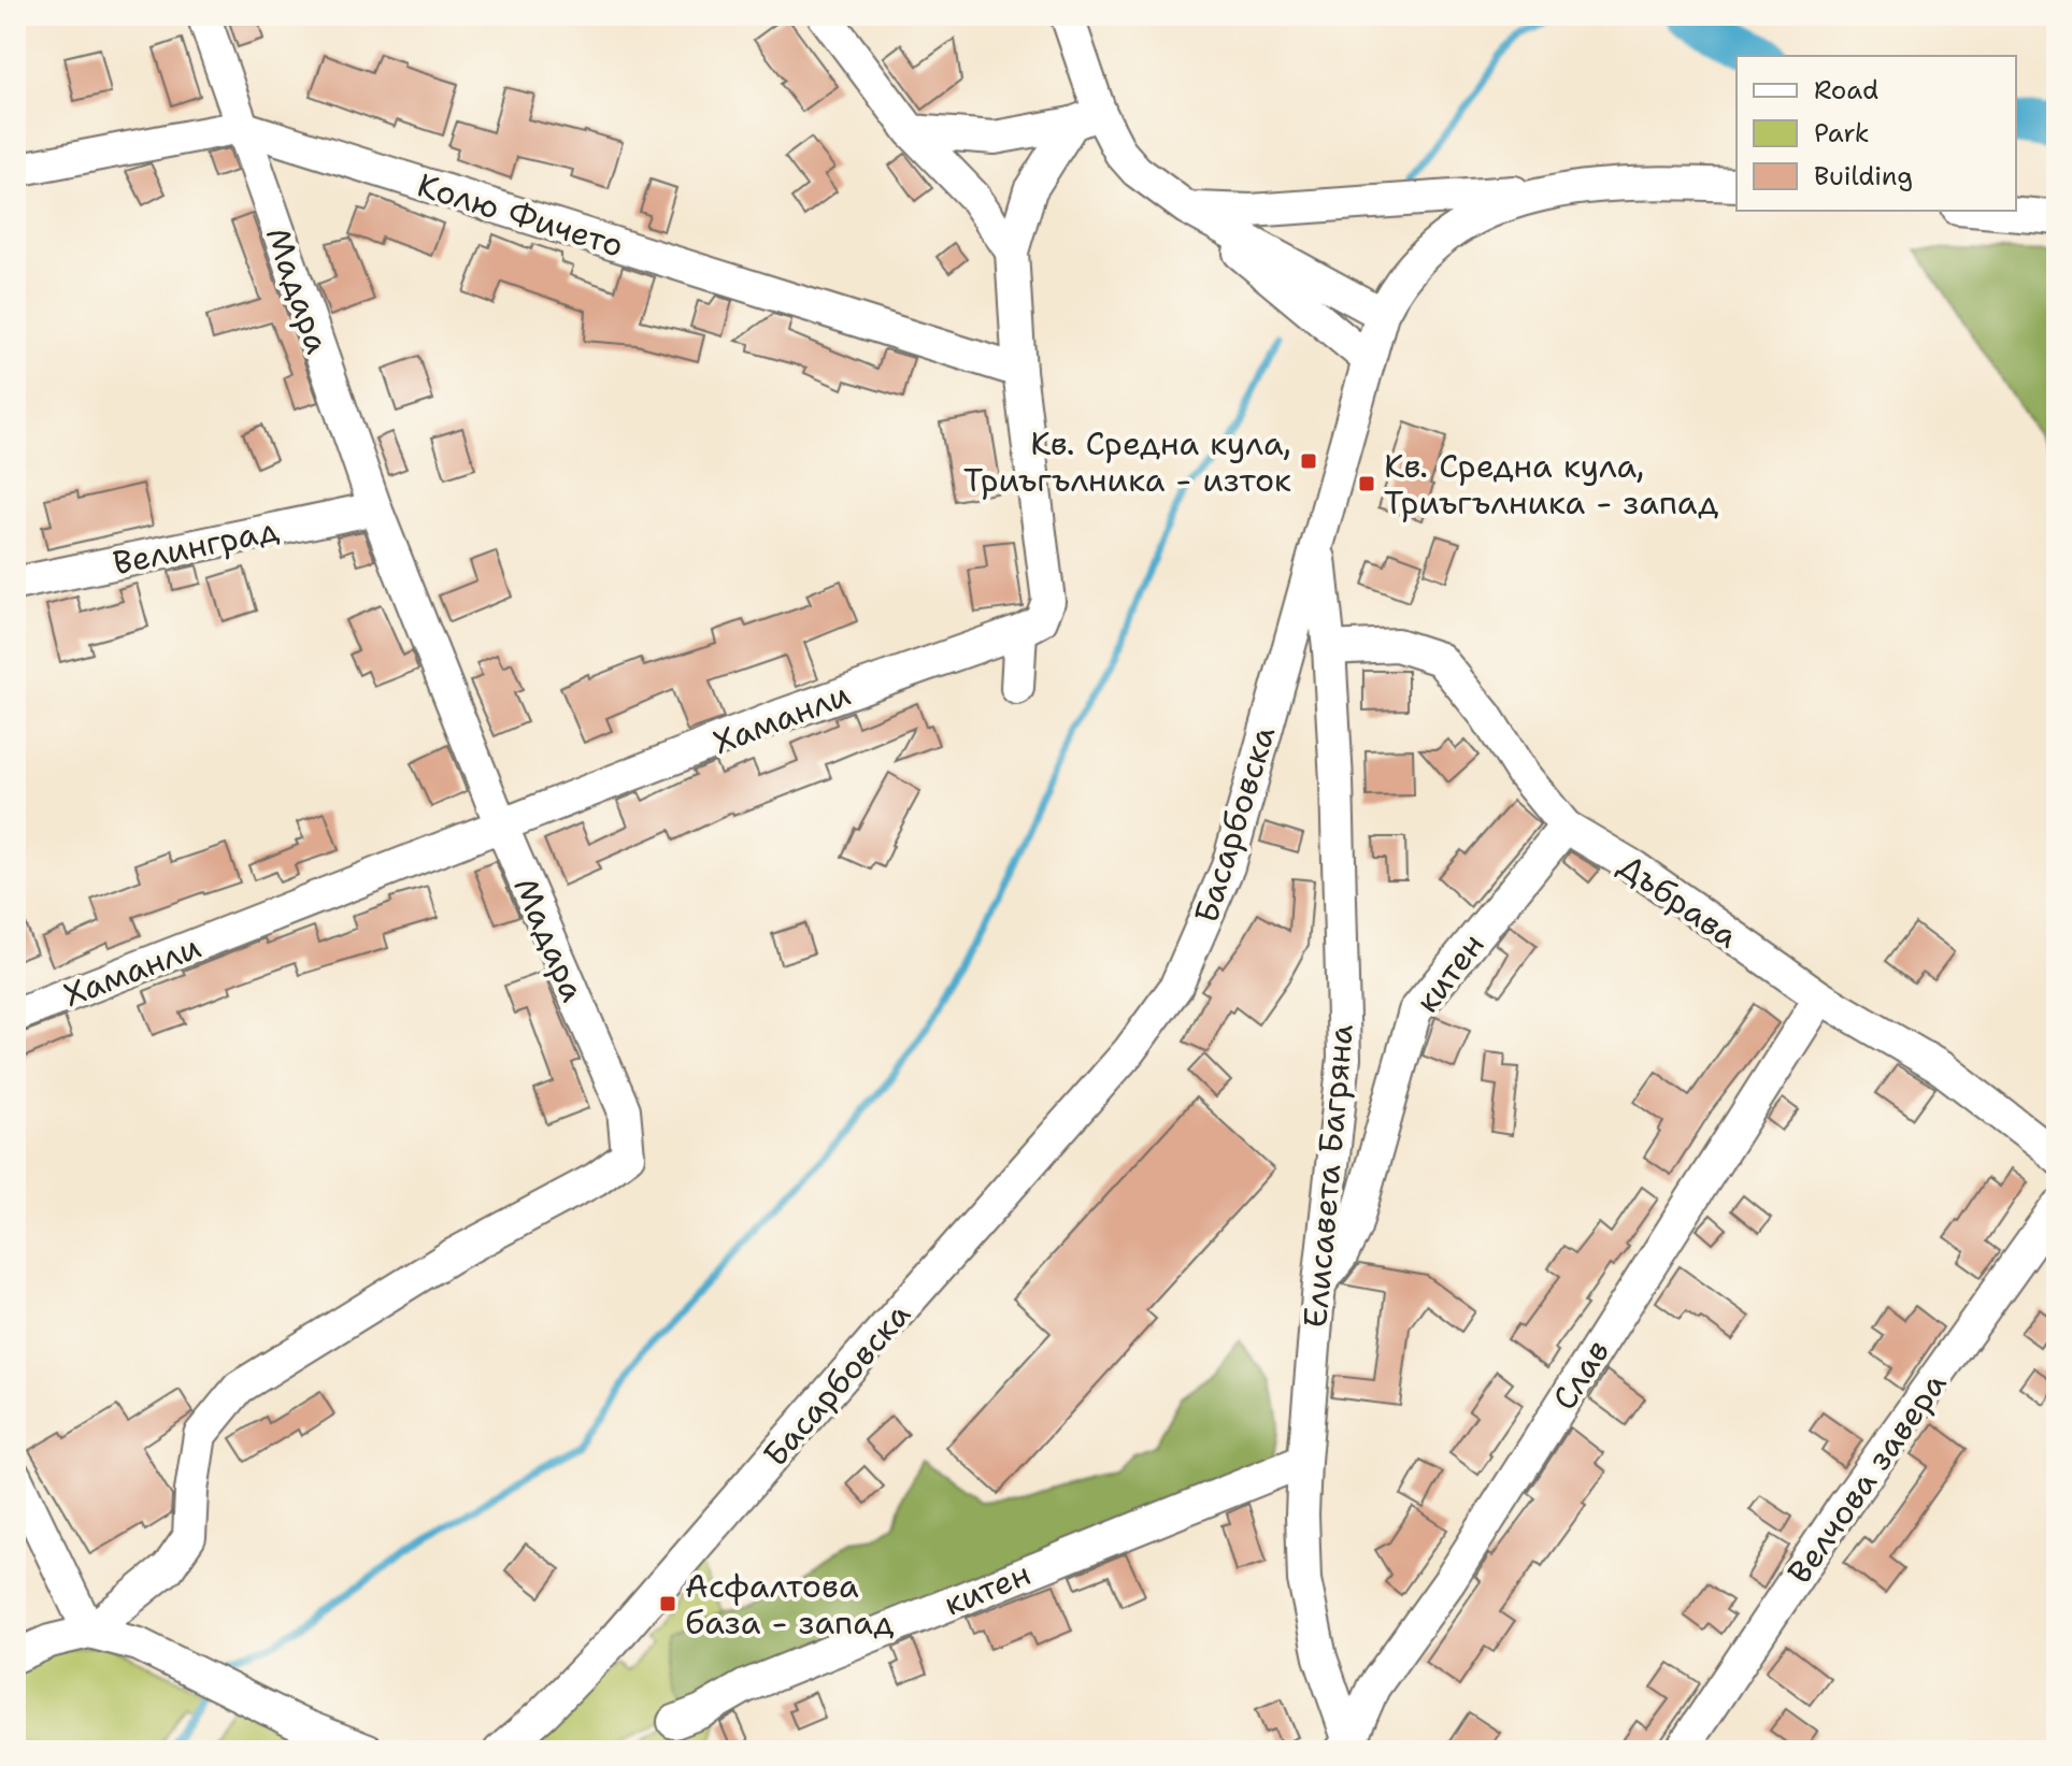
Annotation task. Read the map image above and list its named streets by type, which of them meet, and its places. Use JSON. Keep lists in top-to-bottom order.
{
  "streets": {
    "street": [
      "Колю Фичето",
      "Мадара",
      "Велинград",
      "Хаманли",
      "Басарбовска",
      "Дъбрава",
      "китен",
      "Елисавета Багряна",
      "Слав",
      "Велчова завера"
    ]
  },
  "crossings": [
    ["Колю Фичето", "Мадара"],
    ["Колю Фичето", "Хаманли"],
    ["Мадара", "Велинград"],
    ["Мадара", "Хаманли"],
    ["Басарбовска", "Елисавета Багряна"],
    ["Дъбрава", "китен"],
    ["Дъбрава", "Елисавета Багряна"],
    ["Дъбрава", "Слав"],
    ["китен", "Елисавета Багряна"],
    ["Елисавета Багряна", "Слав"]
  ],
  "places": {
    "transit": ["Кв. Средна кула, Триъгълника - изток", "Кв. Средна кула, Триъгълника - запад", "Асфалтова база - запад"]
  },
  "legend": ["Road", "Park", "Building"]
}
